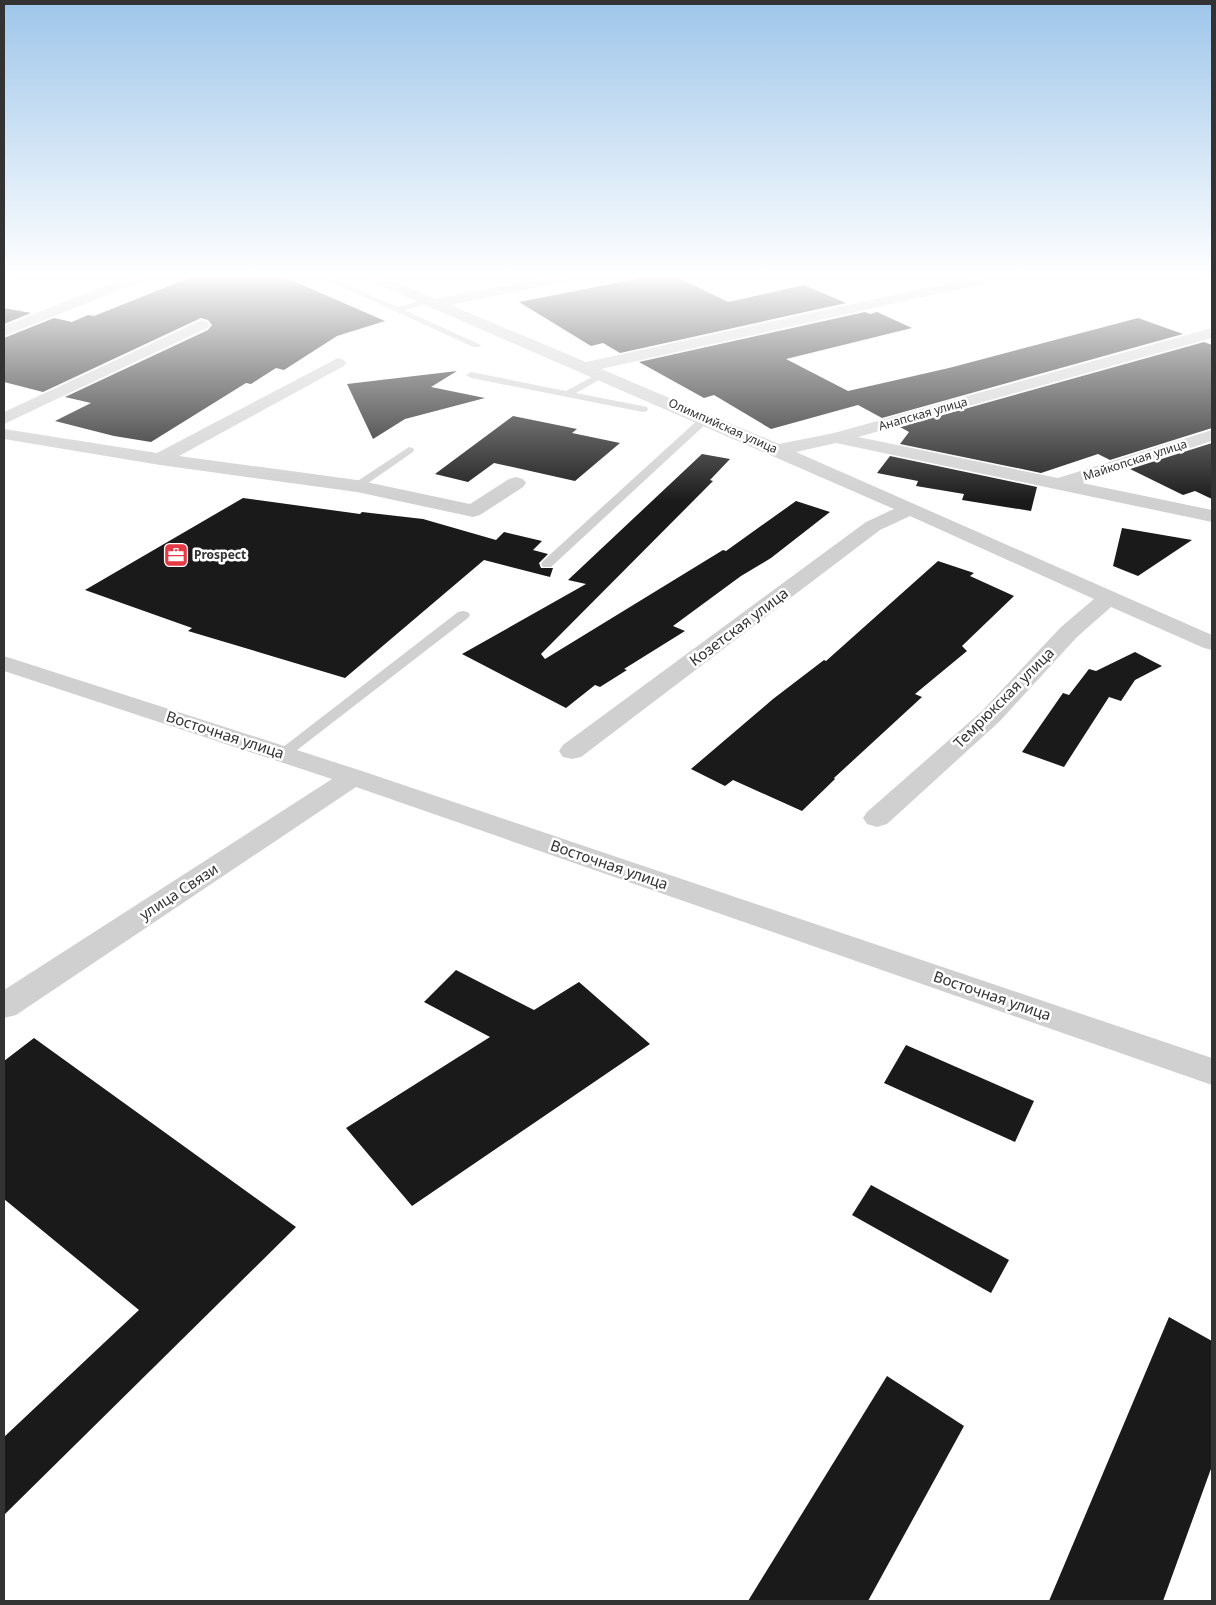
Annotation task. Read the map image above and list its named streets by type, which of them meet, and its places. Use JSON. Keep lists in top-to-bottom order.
{
  "streets": {
    "street": [
      "Анапская улица",
      "Олимпийская улица",
      "Майкопская улица",
      "Козетская улица",
      "Темрюкская улица",
      "Восточная улица",
      "улица Связи"
    ]
  },
  "crossings": [
    ["Анапская улица", "Олимпийская улица"],
    ["Олимпийская улица", "Козетская улица"],
    ["Олимпийская улица", "Темрюкская улица"],
    ["Восточная улица", "улица Связи"]
  ],
  "places": {
    "office": ["Prospect"]
  }
}
